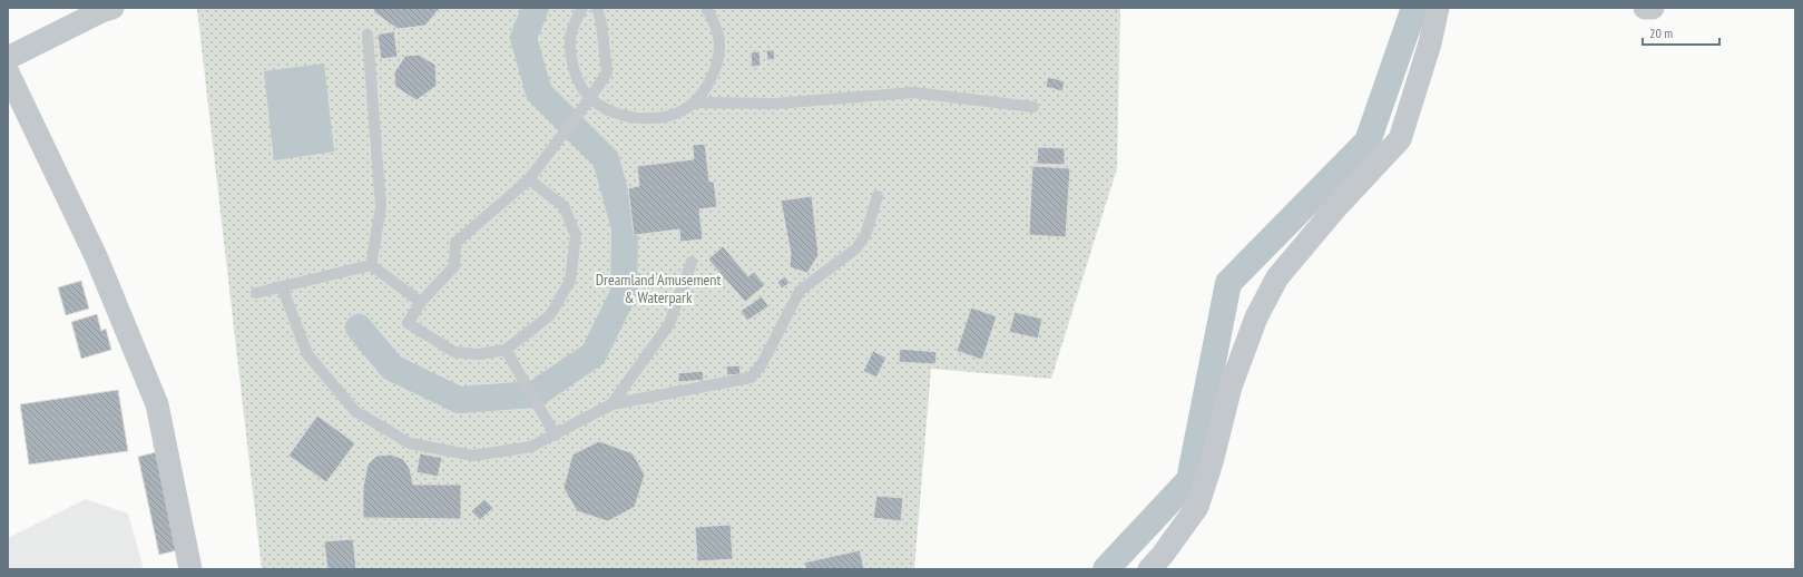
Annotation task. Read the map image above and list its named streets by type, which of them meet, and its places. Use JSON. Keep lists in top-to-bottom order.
{
  "parks": ["Dreamland Amusement & Waterpark"],
  "scale_bar": "20 m"
}
